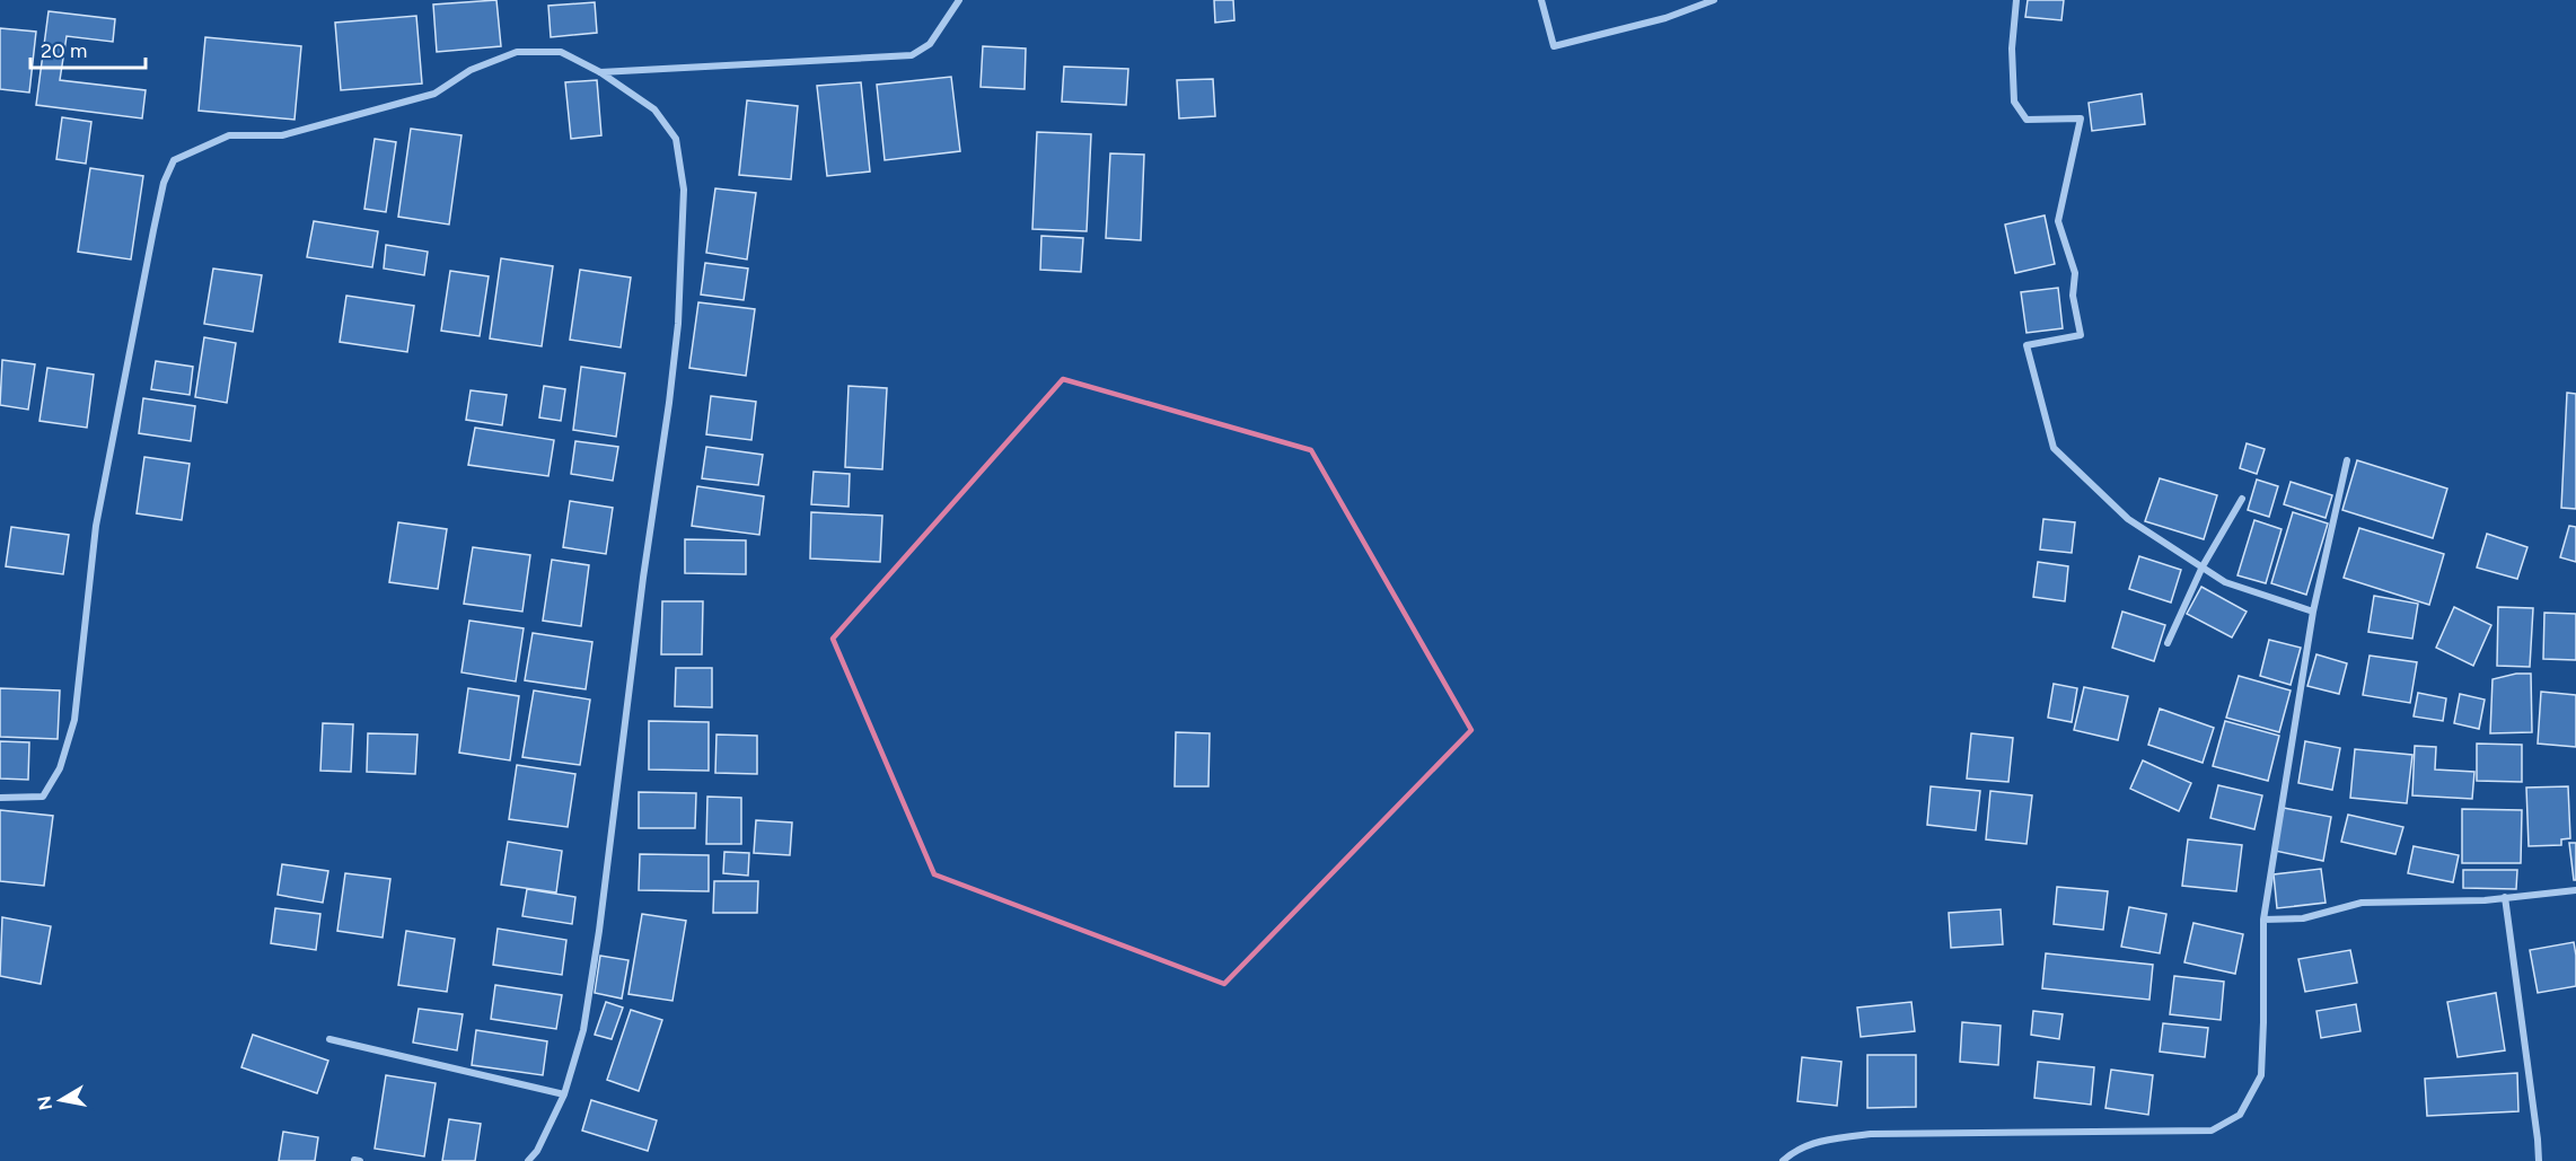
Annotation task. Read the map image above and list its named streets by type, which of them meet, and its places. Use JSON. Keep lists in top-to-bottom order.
{
  "scale_bar": "20 m",
  "north": "left"
}
